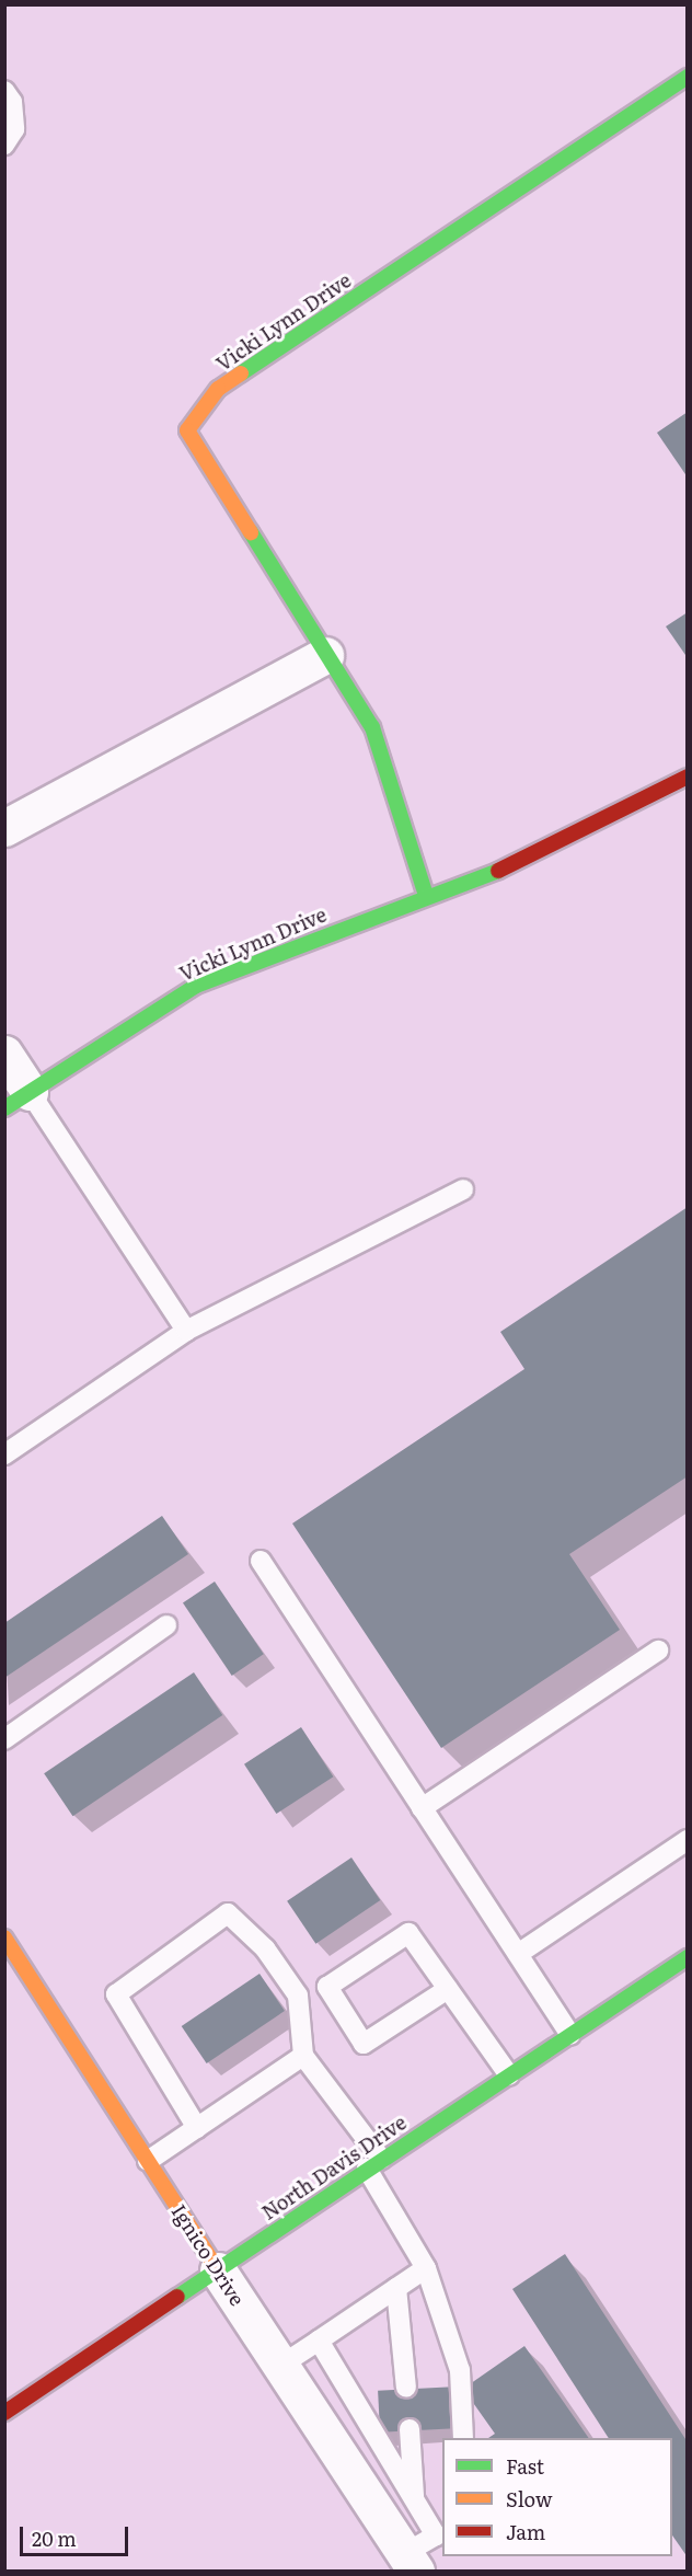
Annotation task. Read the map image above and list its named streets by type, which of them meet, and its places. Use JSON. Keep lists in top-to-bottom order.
{
  "streets": {
    "street": ["Vicki Lynn Drive", "North Davis Drive", "Ignico Drive"]
  },
  "crossings": [
    ["North Davis Drive", "Ignico Drive"]
  ],
  "legend": ["Fast", "Slow", "Jam"],
  "scale_bar": "20 m"
}
